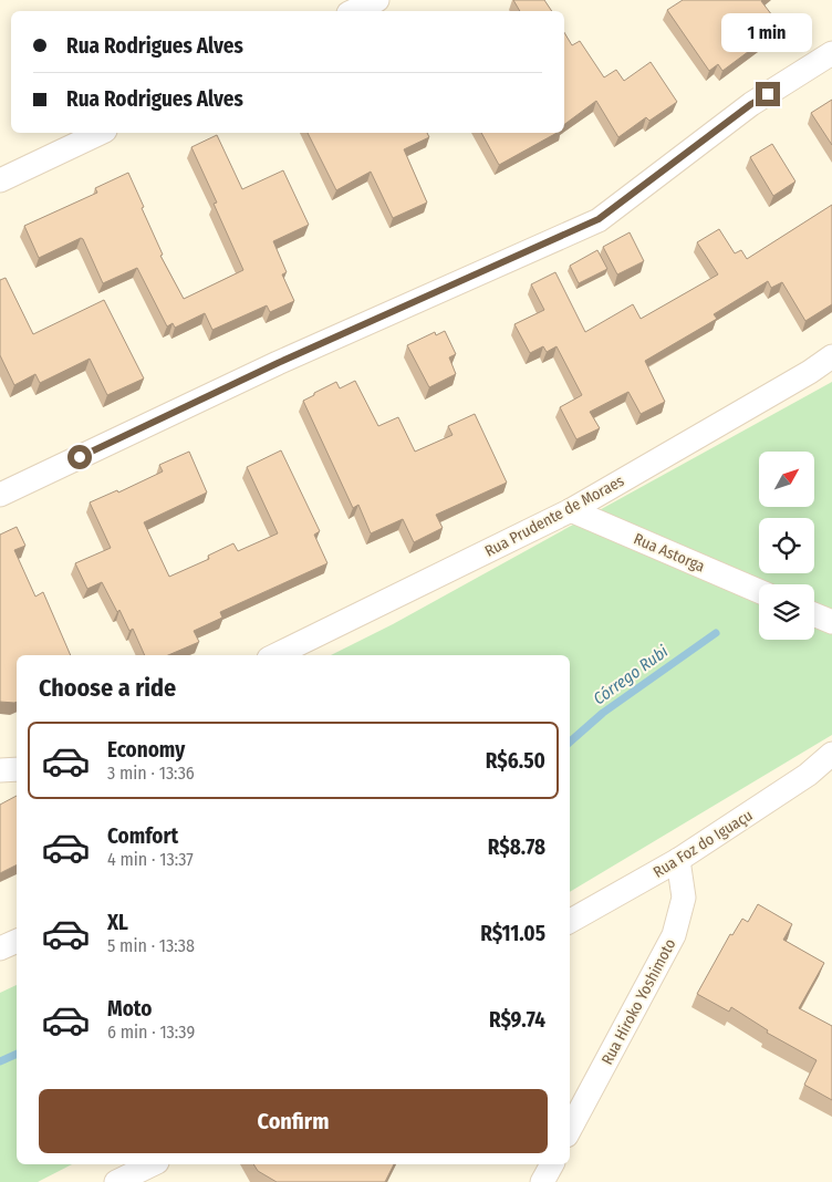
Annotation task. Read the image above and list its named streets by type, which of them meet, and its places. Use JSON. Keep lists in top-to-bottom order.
{
  "streets": {
    "street": [
      "Rua Prudente de Moraes",
      "Rua Astorga",
      "Rua Foz do Iguaçu",
      "Rua Hiroko Yoshimoto"
    ]
  },
  "crossings": [
    ["Rua Prudente de Moraes", "Rua Astorga"],
    ["Rua Foz do Iguaçu", "Rua Hiroko Yoshimoto"]
  ],
  "water": ["Córrego Rubi"],
  "north": "top right",
  "page": {
    "banner": ["Rua Rodrigues Alves", "Rua Rodrigues Alves"],
    "bubble": "1 min",
    "heading": "Choose a ride",
    "list": [
      {
        "name": "Economy",
        "note": "3 min · 13:36",
        "value": "R$6.50"
      },
      {
        "name": "Comfort",
        "note": "4 min · 13:37",
        "value": "R$8.78"
      },
      {
        "name": "XL",
        "note": "5 min · 13:38",
        "value": "R$11.05"
      },
      {
        "name": "Moto",
        "note": "6 min · 13:39",
        "value": "R$9.74"
      }
    ],
    "buttons": "Confirm"
  }
}
